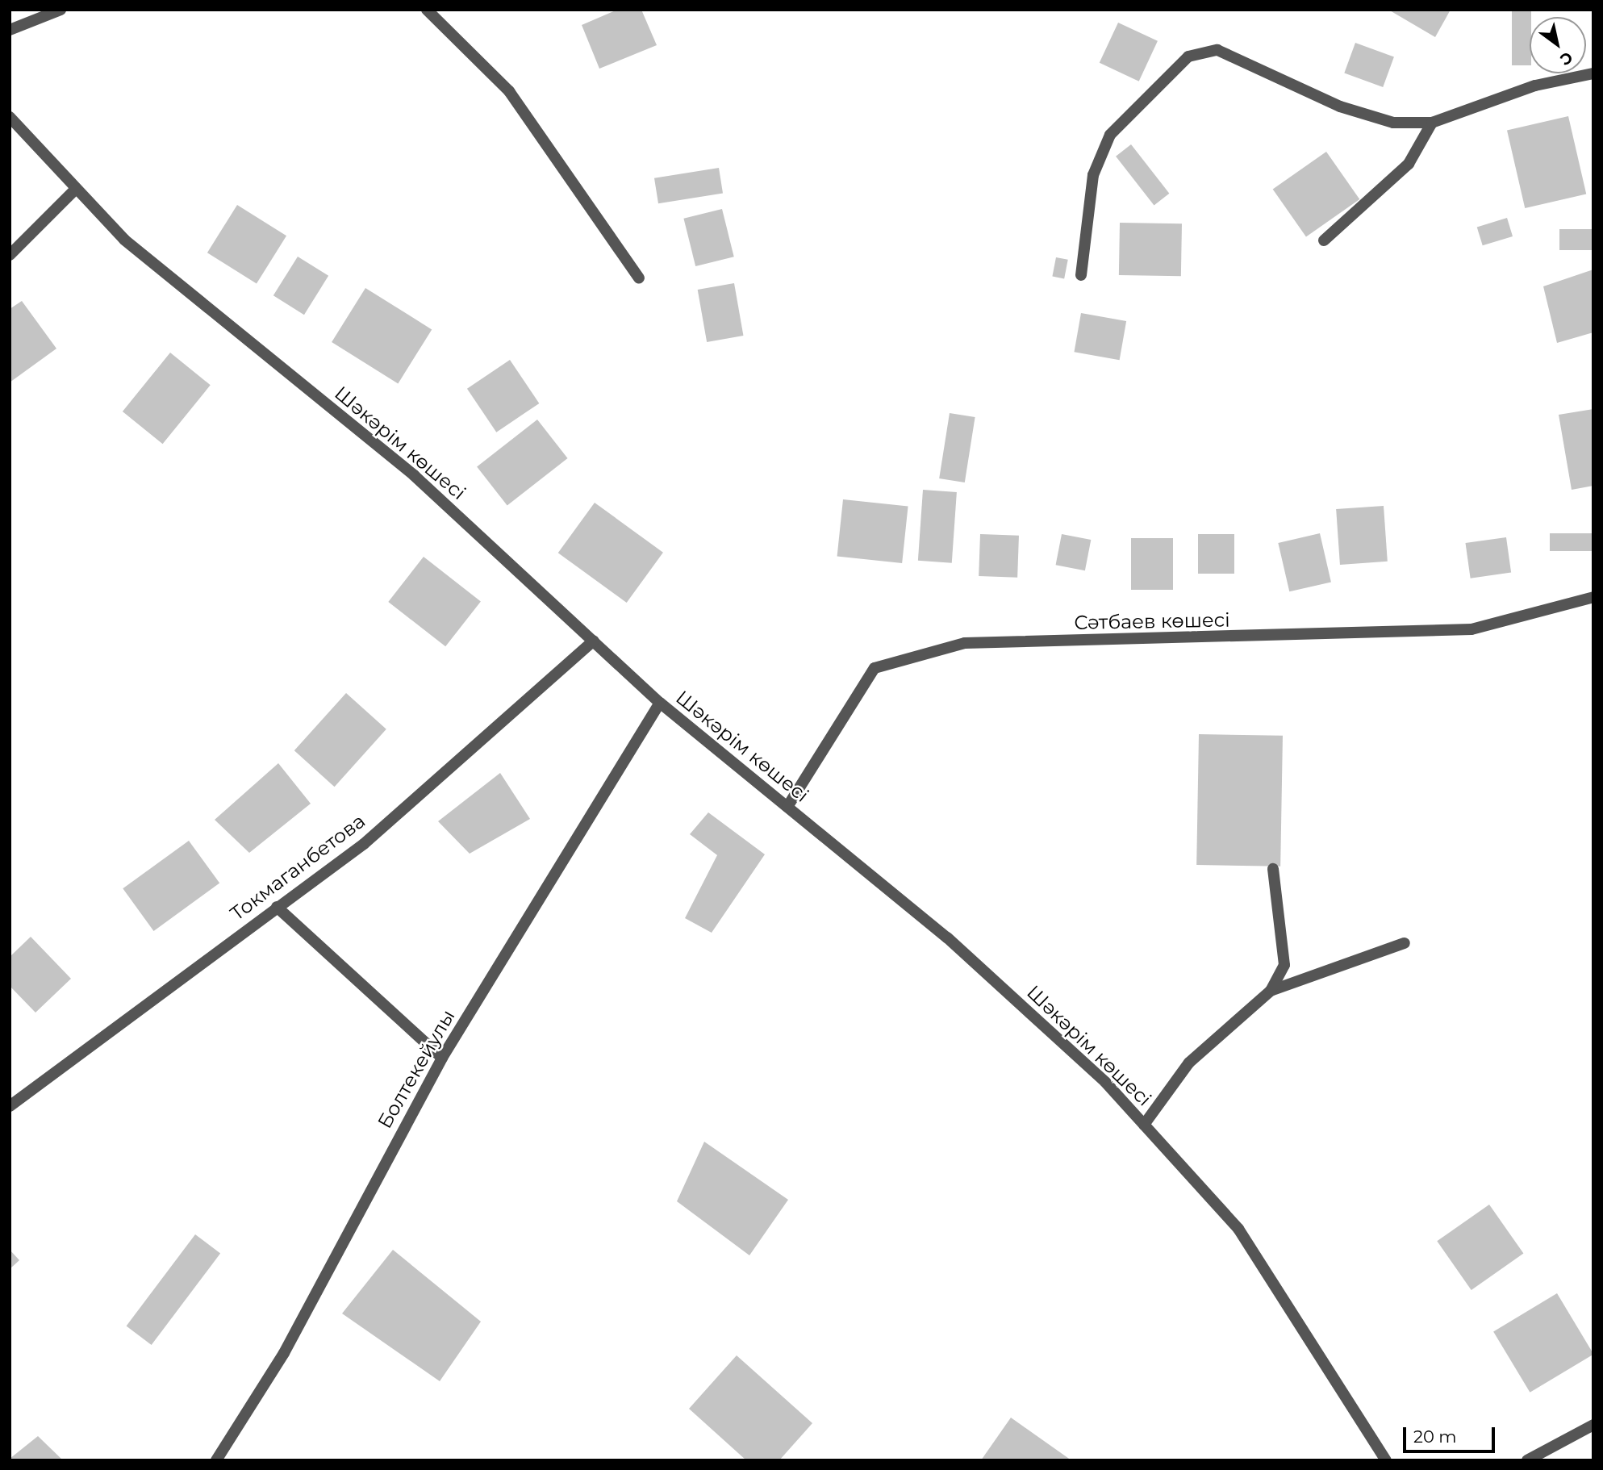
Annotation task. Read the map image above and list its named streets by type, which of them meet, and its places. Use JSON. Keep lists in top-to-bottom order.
{
  "streets": {
    "street": [
      "Шәкәрім көшесі",
      "Сәтбаев көшесі",
      "Токмаганбетова",
      "Болтекейулы"
    ]
  },
  "crossings": [
    ["Шәкәрім көшесі", "Сәтбаев көшесі"],
    ["Шәкәрім көшесі", "Токмаганбетова"],
    ["Шәкәрім көшесі", "Болтекейулы"]
  ],
  "scale_bar": "20 m",
  "north": "bottom right"
}
